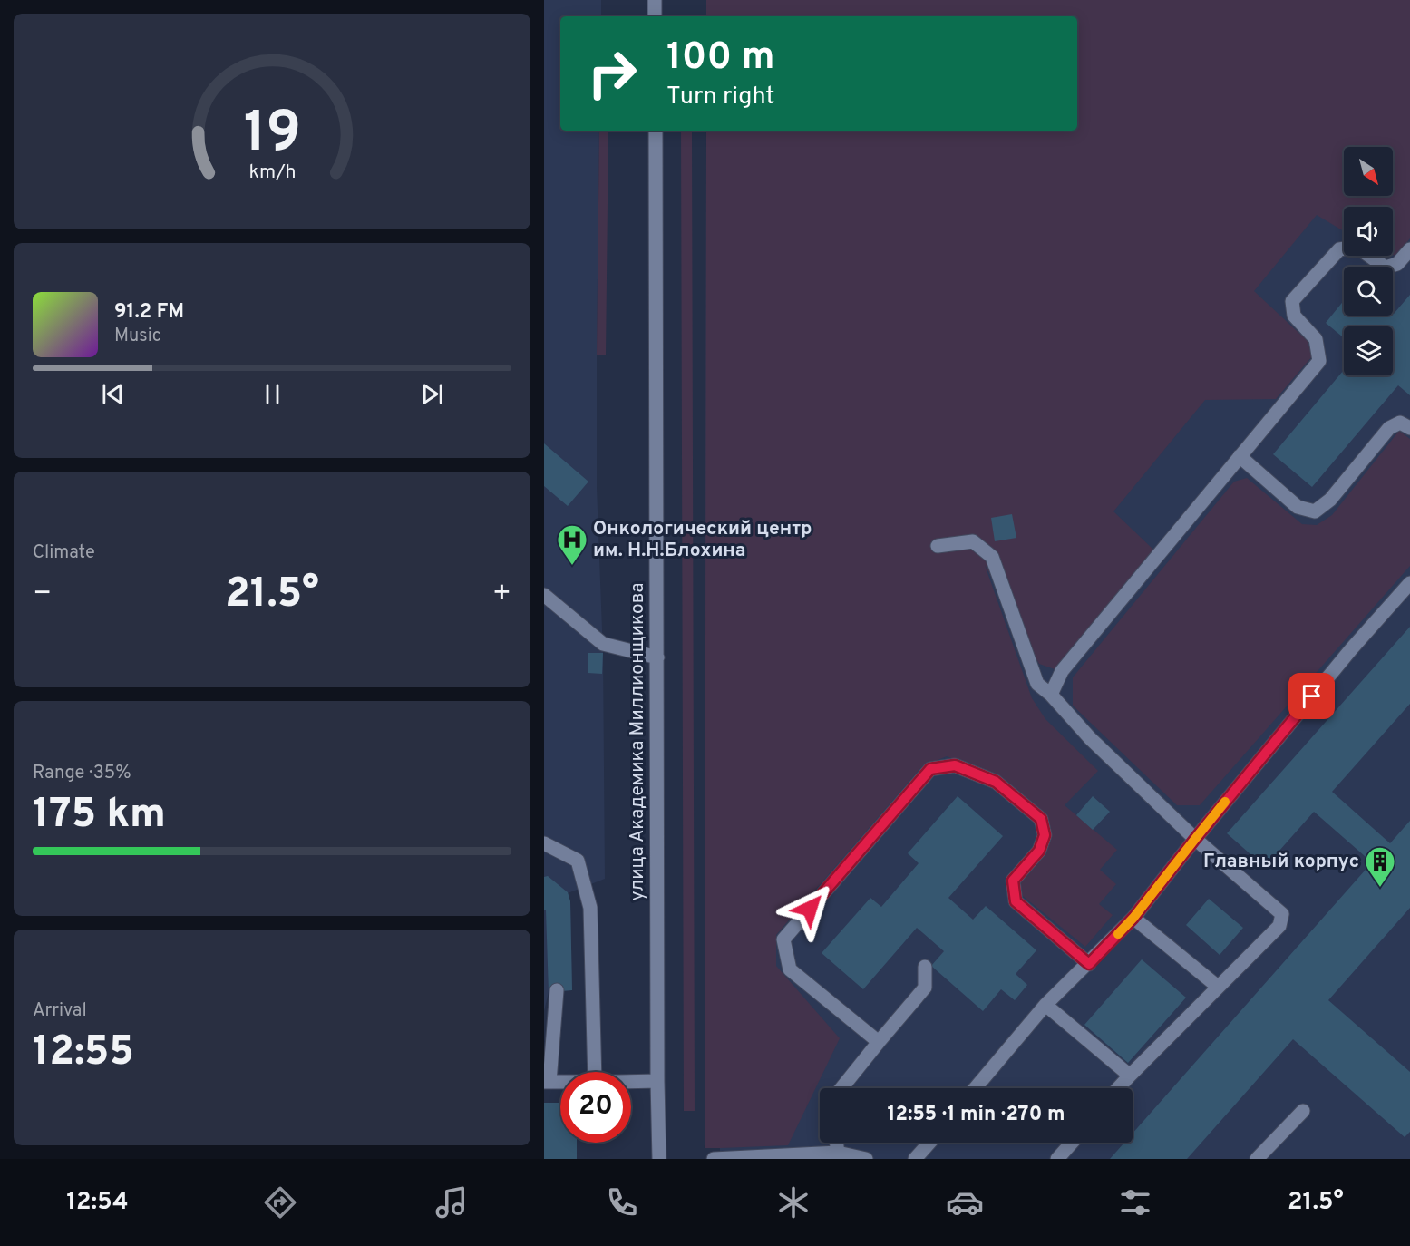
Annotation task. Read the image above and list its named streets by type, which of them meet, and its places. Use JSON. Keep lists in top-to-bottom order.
{
  "streets": {
    "street": ["улица Академика Миллионщикова"]
  },
  "places": {
    "hospital": ["Онкологический центр им. Н.Н.Блохина"],
    "building": ["Главный корпус"]
  },
  "north": "bottom right",
  "page": {
    "turn": ["100 m", "Turn right"],
    "song": ["91.2 FM", "Music"],
    "tile": [
      "Climate",
      ["Range · 35%", "175 km"],
      ["Arrival", "12:55"]
    ],
    "heat": ["−", "21.5°", "+"],
    "limit": "20",
    "trip": "12:55 · 1 min · 270 m",
    "tabs": ["12:54", "21.5°"],
    "gauge": ["19", "km/h"]
  }
}
